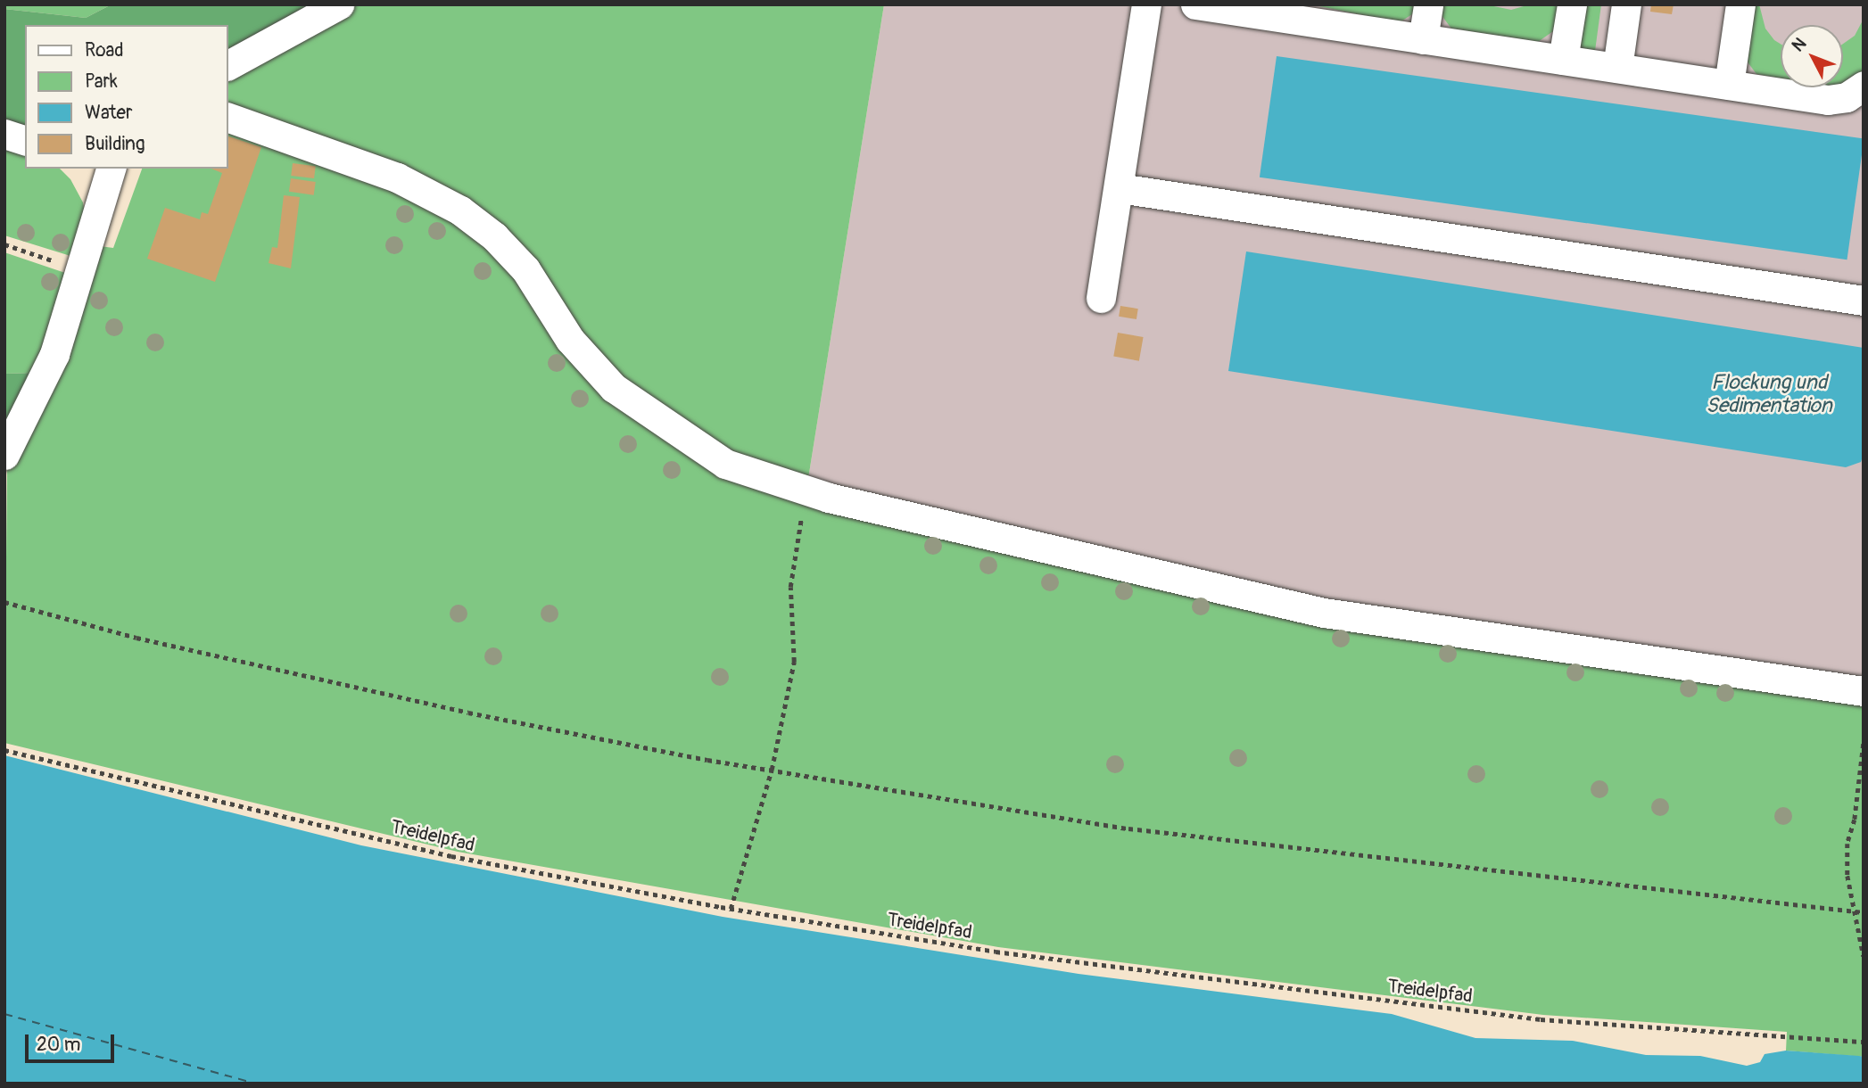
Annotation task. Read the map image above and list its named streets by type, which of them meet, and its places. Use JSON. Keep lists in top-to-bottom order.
{
  "streets": {
    "path": ["Treidelpfad"]
  },
  "water": ["Flockung und Sedimentation"],
  "legend": [
    "Road",
    "Park",
    "Water",
    "Building"
  ],
  "scale_bar": "20 m",
  "north": "top left"
}
